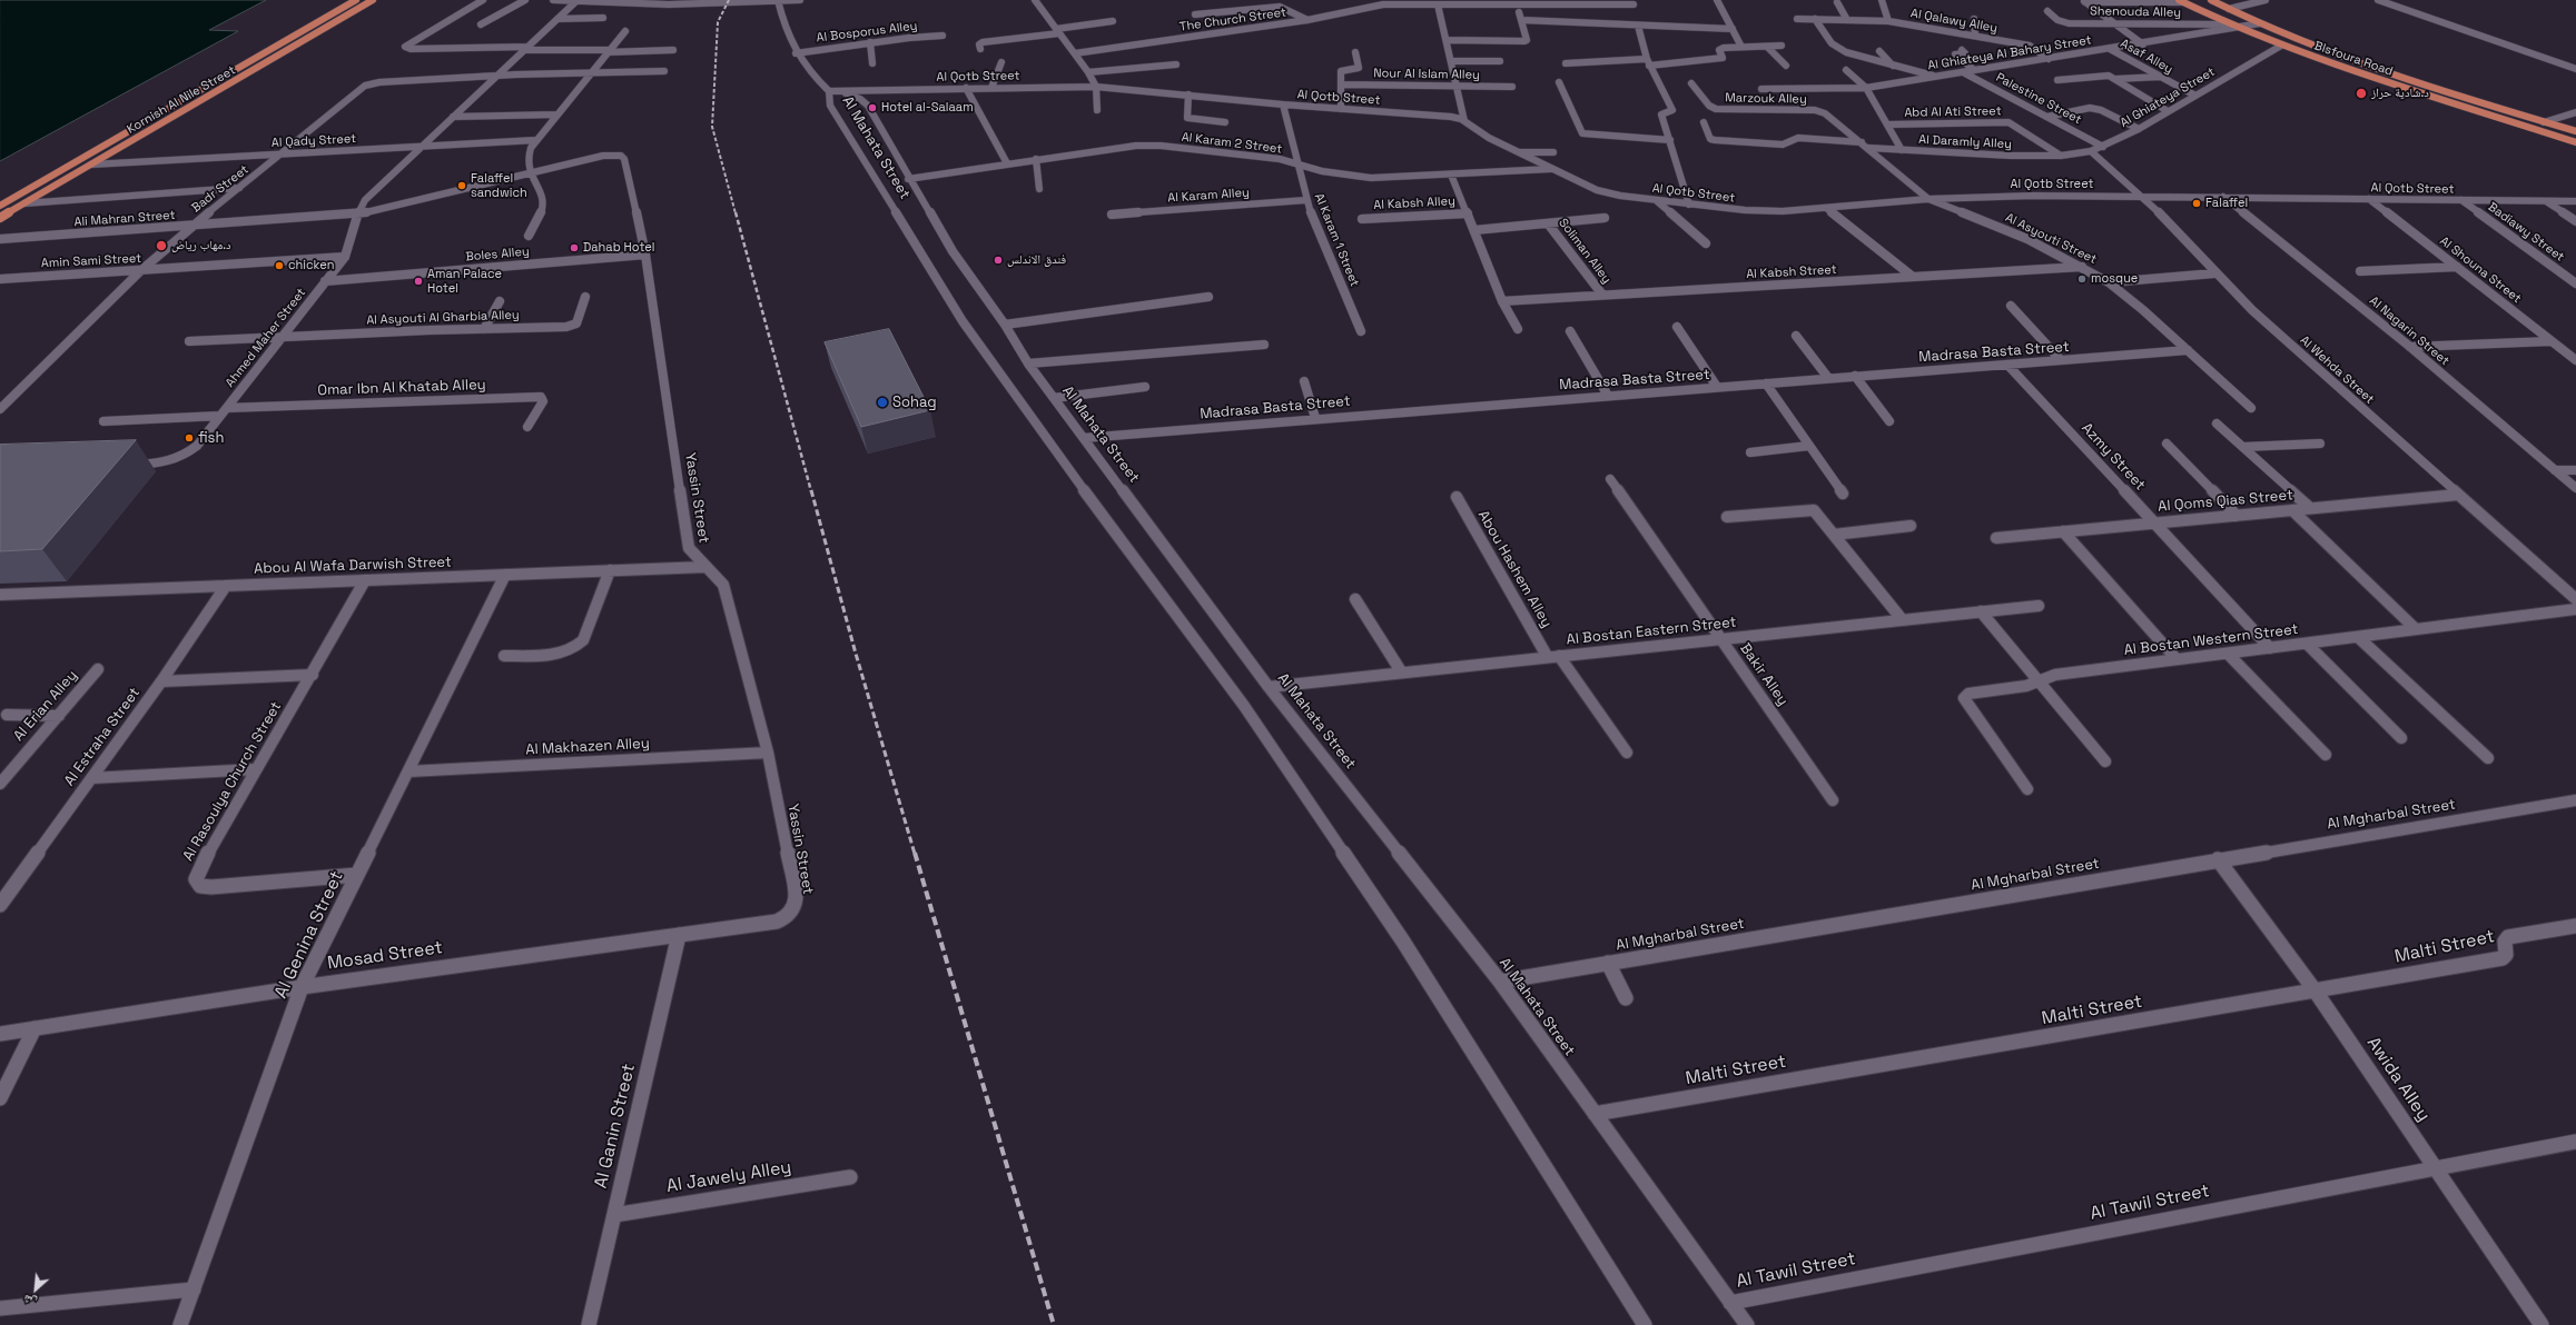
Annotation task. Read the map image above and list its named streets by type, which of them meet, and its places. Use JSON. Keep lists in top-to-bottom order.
{
  "streets": {
    "main road": ["Blsfoura Road", "Kornish Al Nile Street"],
    "street": [
      "Shenouda Alley",
      "The Church Street",
      "Al Qalawy Alley",
      "Al Bosporus Alley",
      "Al Ghiateya Al Bahary Street",
      "Asaf Alley",
      "Nour Al Islam Alley",
      "Al Qotb Street",
      "Al Ghiateya Street",
      "Marzouk Alley",
      "Palestine Street",
      "Abd Al Ati Street",
      "Al Qady Street",
      "Al Daramly Alley",
      "Al Karam 2 Street",
      "Al Mahata Street",
      "Badr Street",
      "Al Karam Alley",
      "Al Kabsh Alley",
      "Ali Mahran Street",
      "Badiawy Street",
      "Al Asyouti Street",
      "Al Karam 1 Street",
      "Soliman Alley",
      "Boles Alley",
      "Amin Sami Street",
      "Al Shouna Street",
      "Al Kabsh Street",
      "Al Asyouti Al Gharbia Alley",
      "Al Nagarin Street",
      "Ahmed Maher Street",
      "Madrasa Basta Street",
      "Al Wehda Street",
      "Omar Ibn Al Khatab Alley",
      "Azmy Street",
      "Yassin Street",
      "Al Qoms Qias Street",
      "Abou Al Wafa Darwish Street",
      "Abou Hashem Alley",
      "Al Bostan Eastern Street",
      "Al Bostan Western Street",
      "Bakir Alley",
      "Al Erian Alley",
      "Al Estraha Street",
      "Al Makhazen Alley",
      "Al Rasoulya Church Street",
      "Al Mgharbal Street",
      "Al Genina Street",
      "Malti Street",
      "Mosad Street",
      "Awida Alley",
      "Al Ganin Street",
      "Al Jawely Alley",
      "Al Tawil Street"
    ]
  },
  "crossings": [
    ["Shenouda Alley", "Blsfoura Road"],
    ["Al Qalawy Alley", "Al Ghiateya Al Bahary Street"],
    ["Al Ghiateya Al Bahary Street", "Asaf Alley"],
    ["Al Ghiateya Al Bahary Street", "Blsfoura Road"],
    ["Al Ghiateya Al Bahary Street", "Palestine Street"],
    ["Asaf Alley", "Al Ghiateya Street"],
    ["Blsfoura Road", "Al Ghiateya Street"],
    ["Nour Al Islam Alley", "Al Qotb Street"],
    ["Al Qotb Street", "Marzouk Alley"],
    ["Al Qotb Street", "Al Karam 2 Street"],
    ["Al Qotb Street", "Al Mahata Street"],
    ["Al Qotb Street", "Badiawy Street"],
    ["Al Qotb Street", "Al Asyouti Street"],
    ["Al Qotb Street", "Al Karam 1 Street"],
    ["Al Qotb Street", "Al Shouna Street"],
    ["Al Qotb Street", "Al Nagarin Street"],
    ["Al Qotb Street", "Al Wehda Street"],
    ["Al Ghiateya Street", "Palestine Street"],
    ["Al Ghiateya Street", "Abd Al Ati Street"],
    ["Al Ghiateya Street", "Al Daramly Alley"],
    ["Al Ghiateya Street", "Al Wehda Street"],
    ["Marzouk Alley", "Al Daramly Alley"],
    ["Marzouk Alley", "Al Asyouti Street"],
    ["Kornish Al Nile Street", "Al Qady Street"],
    ["Abd Al Ati Street", "Al Daramly Alley"],
    ["Al Qady Street", "Badr Street"],
    ["Al Qady Street", "Ahmed Maher Street"],
    ["Al Karam 2 Street", "Al Mahata Street"],
    ["Al Karam 2 Street", "Al Karam 1 Street"],
    ["Al Mahata Street", "Madrasa Basta Street"],
    ["Al Mahata Street", "Al Bostan Eastern Street"],
    ["Al Mahata Street", "Al Mgharbal Street"],
    ["Al Mahata Street", "Malti Street"],
    ["Al Mahata Street", "Al Tawil Street"],
    ["Badr Street", "Ali Mahran Street"],
    ["Badr Street", "Amin Sami Street"],
    ["Badr Street", "Ahmed Maher Street"],
    ["Al Karam Alley", "Al Karam 1 Street"],
    ["Ali Mahran Street", "Ahmed Maher Street"],
    ["Ali Mahran Street", "Yassin Street"],
    ["Al Asyouti Street", "Al Kabsh Street"],
    ["Al Asyouti Street", "Madrasa Basta Street"],
    ["Soliman Alley", "Al Kabsh Street"],
    ["Boles Alley", "Ahmed Maher Street"],
    ["Boles Alley", "Yassin Street"],
    ["Amin Sami Street", "Ahmed Maher Street"],
    ["Al Asyouti Al Gharbia Alley", "Ahmed Maher Street"],
    ["Ahmed Maher Street", "Omar Ibn Al Khatab Alley"],
    ["Madrasa Basta Street", "Azmy Street"],
    ["Al Wehda Street", "Al Qoms Qias Street"],
    ["Azmy Street", "Al Qoms Qias Street"],
    ["Azmy Street", "Al Bostan Western Street"],
    ["Yassin Street", "Abou Al Wafa Darwish Street"],
    ["Yassin Street", "Al Makhazen Alley"],
    ["Yassin Street", "Mosad Street"],
    ["Abou Al Wafa Darwish Street", "Al Estraha Street"],
    ["Abou Al Wafa Darwish Street", "Al Rasoulya Church Street"],
    ["Abou Al Wafa Darwish Street", "Al Genina Street"],
    ["Abou Hashem Alley", "Al Bostan Eastern Street"],
    ["Al Bostan Eastern Street", "Bakir Alley"],
    ["Al Makhazen Alley", "Al Genina Street"],
    ["Al Rasoulya Church Street", "Al Genina Street"],
    ["Al Mgharbal Street", "Awida Alley"],
    ["Al Genina Street", "Mosad Street"],
    ["Malti Street", "Awida Alley"],
    ["Mosad Street", "Al Ganin Street"],
    ["Awida Alley", "Al Tawil Street"],
    ["Al Ganin Street", "Al Jawely Alley"]
  ],
  "places": [
    "د.شادية حراز",
    "Hotel al-Salaam",
    "Falaffel sandwich",
    "Falaffel",
    "د.مهاب رياض",
    "Dahab Hotel",
    "فندق الاندلس",
    "chicken",
    "mosque",
    "Aman Palace Hotel",
    "Sohag",
    "fish"
  ],
  "north": "bottom left"
}
